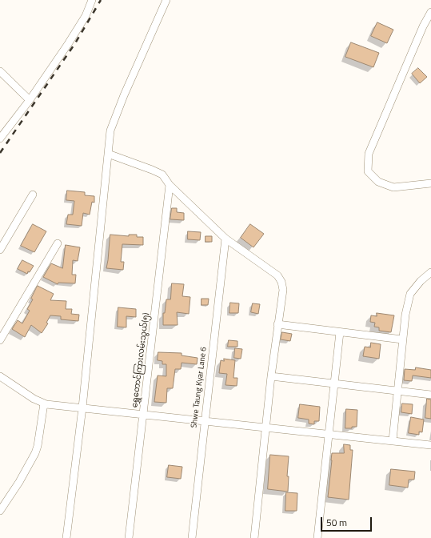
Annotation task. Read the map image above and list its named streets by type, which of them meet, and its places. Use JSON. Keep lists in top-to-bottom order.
{
  "streets": {
    "street": ["ရွှေတောင်ကြားလမ်းသွယ်(၅)", "Shwe Taung Kyar Lane 6"]
  },
  "scale_bar": "50 m"
}
